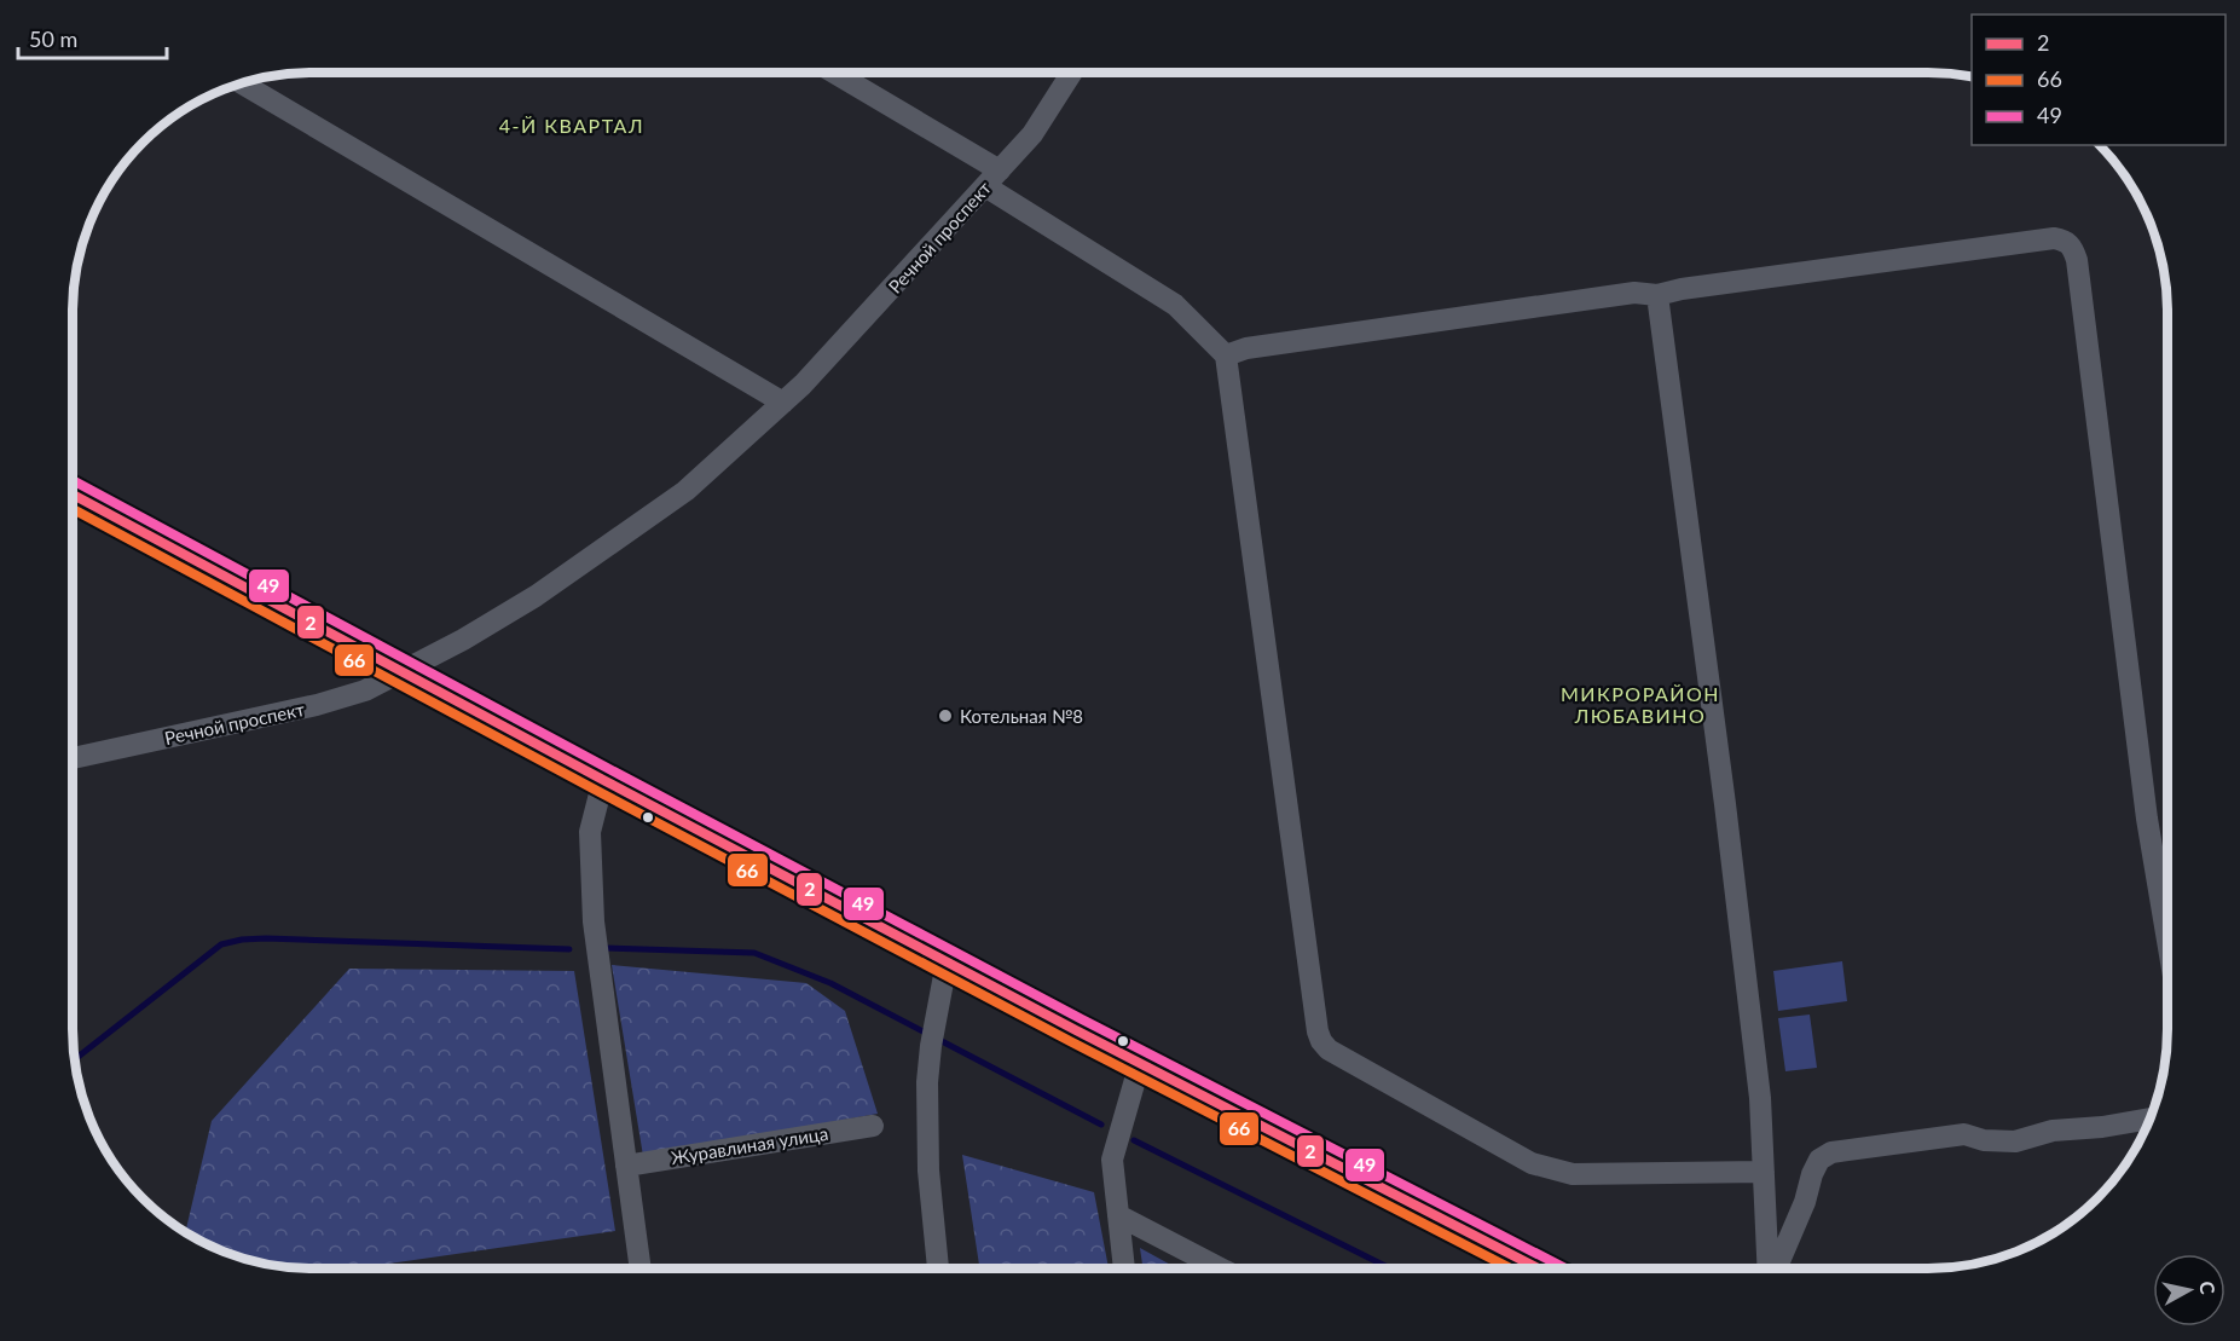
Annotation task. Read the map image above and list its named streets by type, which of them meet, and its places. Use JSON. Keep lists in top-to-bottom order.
{
  "streets": {
    "street": ["Речной проспект", "Журавлиная улица"]
  },
  "districts": ["4-Й КВАРТАЛ", "МИКРОРАЙОН ЛЮБАВИНО"],
  "places": ["Котельная №8"],
  "lines": ["transit line 49", "transit line 2", "transit line 66"],
  "legend": ["2", "66", "49"],
  "scale_bar": "50 m",
  "north": "right"
}
